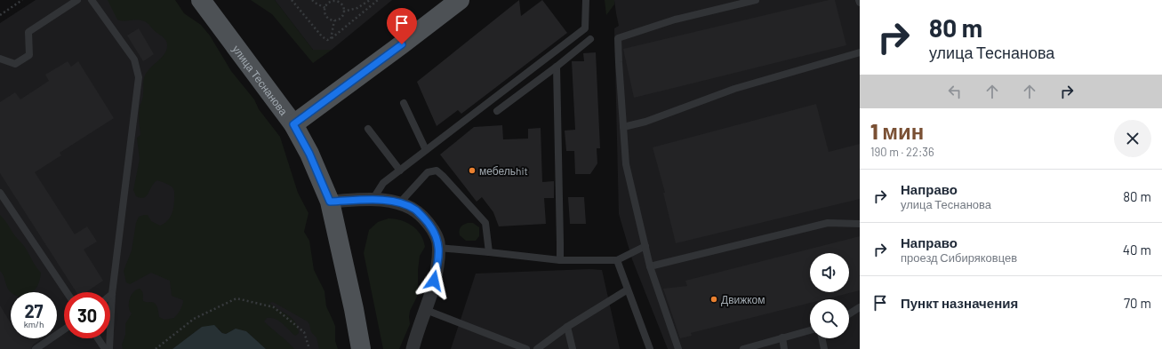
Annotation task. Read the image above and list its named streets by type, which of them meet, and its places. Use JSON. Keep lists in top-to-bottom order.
{
  "streets": {
    "main road": ["улица Теснанова"]
  },
  "places": ["мебельhit", "Движком"],
  "page": {
    "turn": ["80 m", "улица Теснанова"],
    "heading": ["1 мин", "190 m · 22:36"],
    "list": [
      {
        "name": "Направо",
        "note": "улица Теснанова",
        "value": "80 m"
      },
      {
        "name": "Направо",
        "note": "проезд Сибиряковцев",
        "value": "40 m"
      },
      {
        "name": "Пункт назначения",
        "value": "70 m"
      }
    ],
    "speed": "27 km/h",
    "limit": "30"
  }
}
